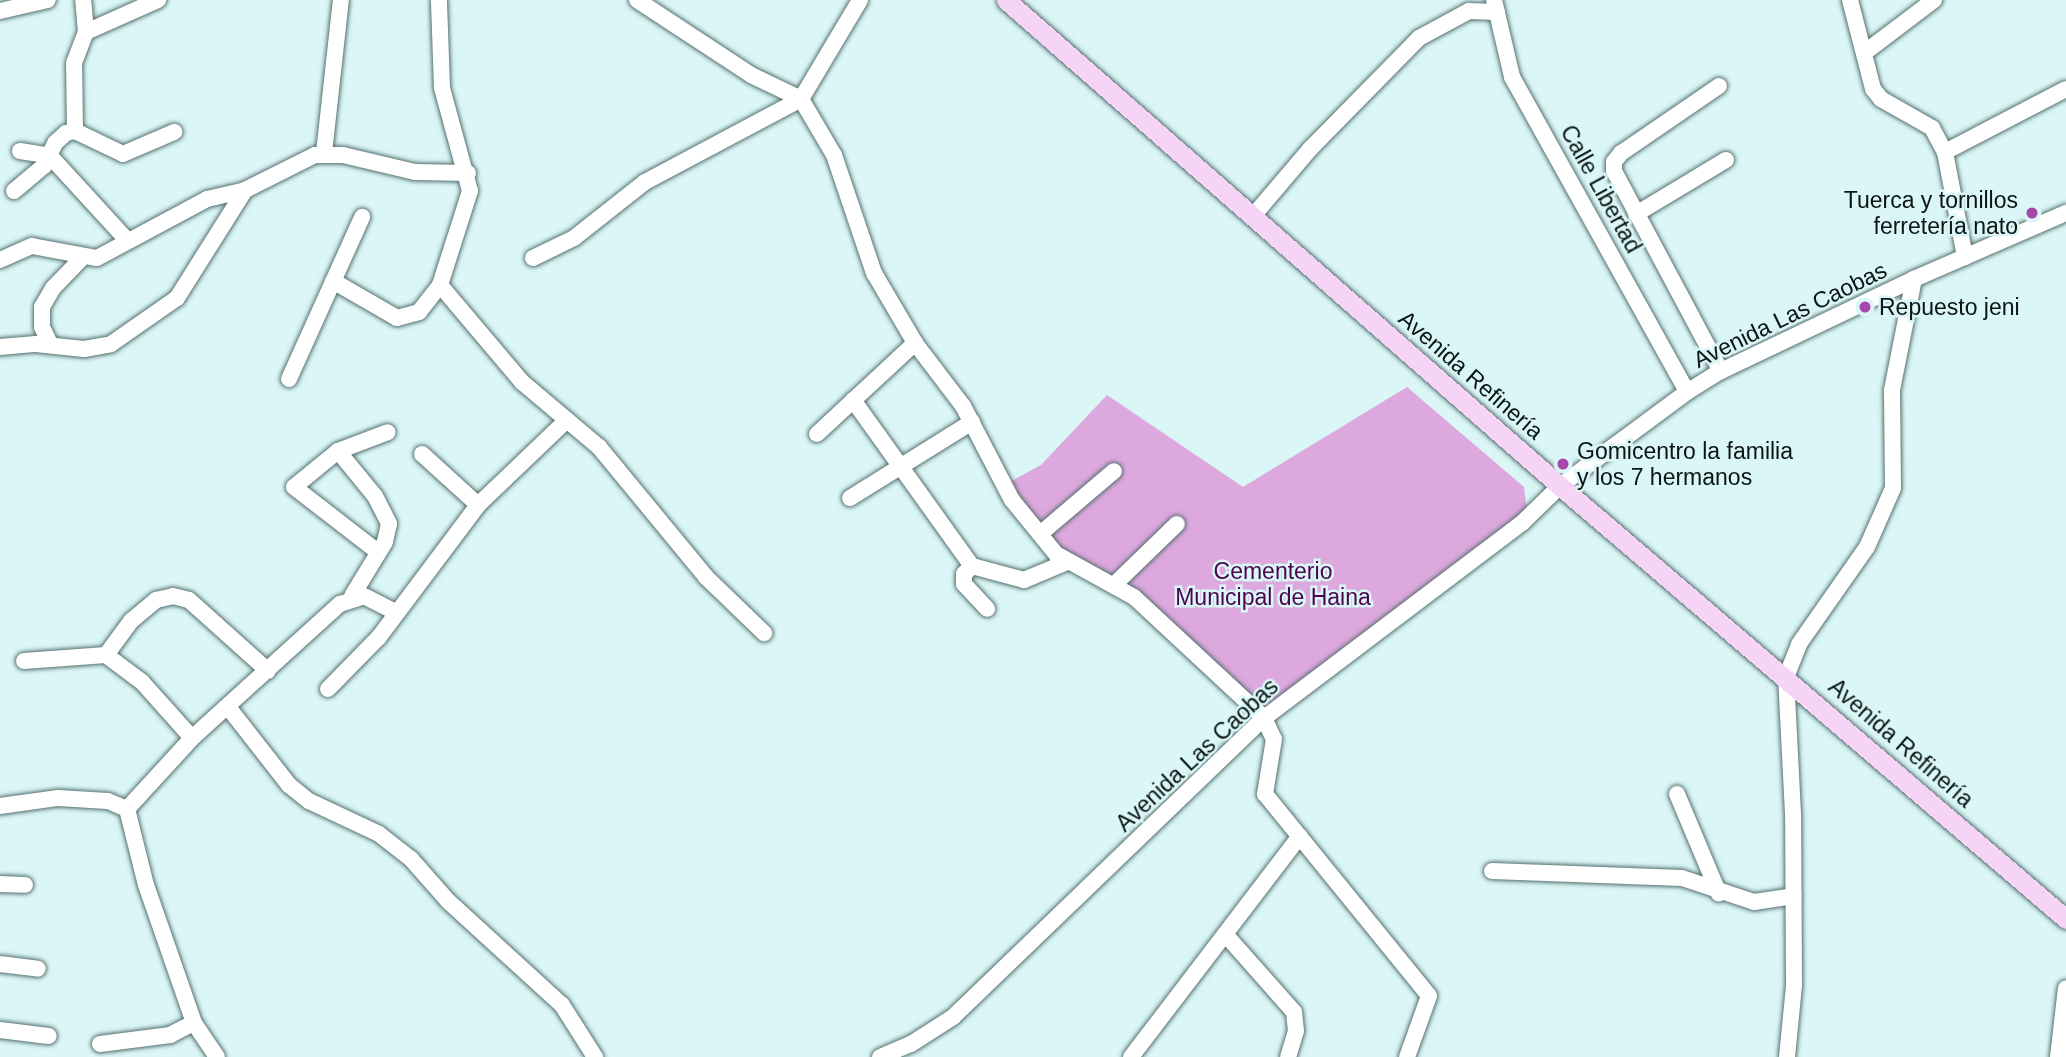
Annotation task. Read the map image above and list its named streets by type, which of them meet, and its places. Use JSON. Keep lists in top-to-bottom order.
{
  "streets": {
    "main road": ["Avenida Refinería"],
    "street": ["Calle Libertad", "Avenida Las Caobas"]
  },
  "crossings": [
    ["Calle Libertad", "Avenida Las Caobas"],
    ["Avenida Las Caobas", "Avenida Refinería"]
  ],
  "parks": ["Cementerio Municipal de Haina"],
  "places": ["Tuerca y tornillos ferretería nato", "Repuesto jeni", "Gomicentro la familia y los 7 hermanos"]
}
